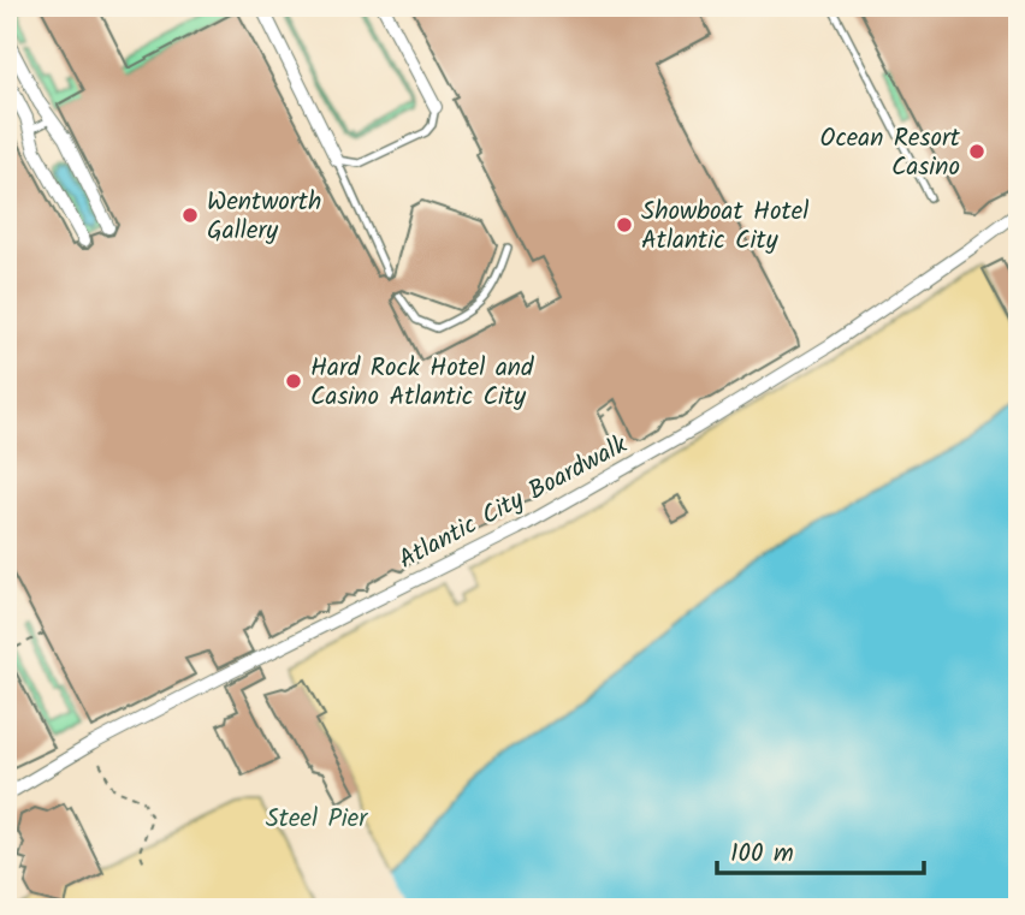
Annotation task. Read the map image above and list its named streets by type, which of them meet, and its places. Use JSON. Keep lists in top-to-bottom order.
{
  "streets": {
    "street": ["Atlantic City Boardwalk"]
  },
  "parks": ["Steel Pier"],
  "places": [
    "Ocean Resort Casino",
    "Wentworth Gallery",
    "Showboat Hotel Atlantic City",
    "Hard Rock Hotel and Casino Atlantic City"
  ],
  "scale_bar": "100 m"
}
